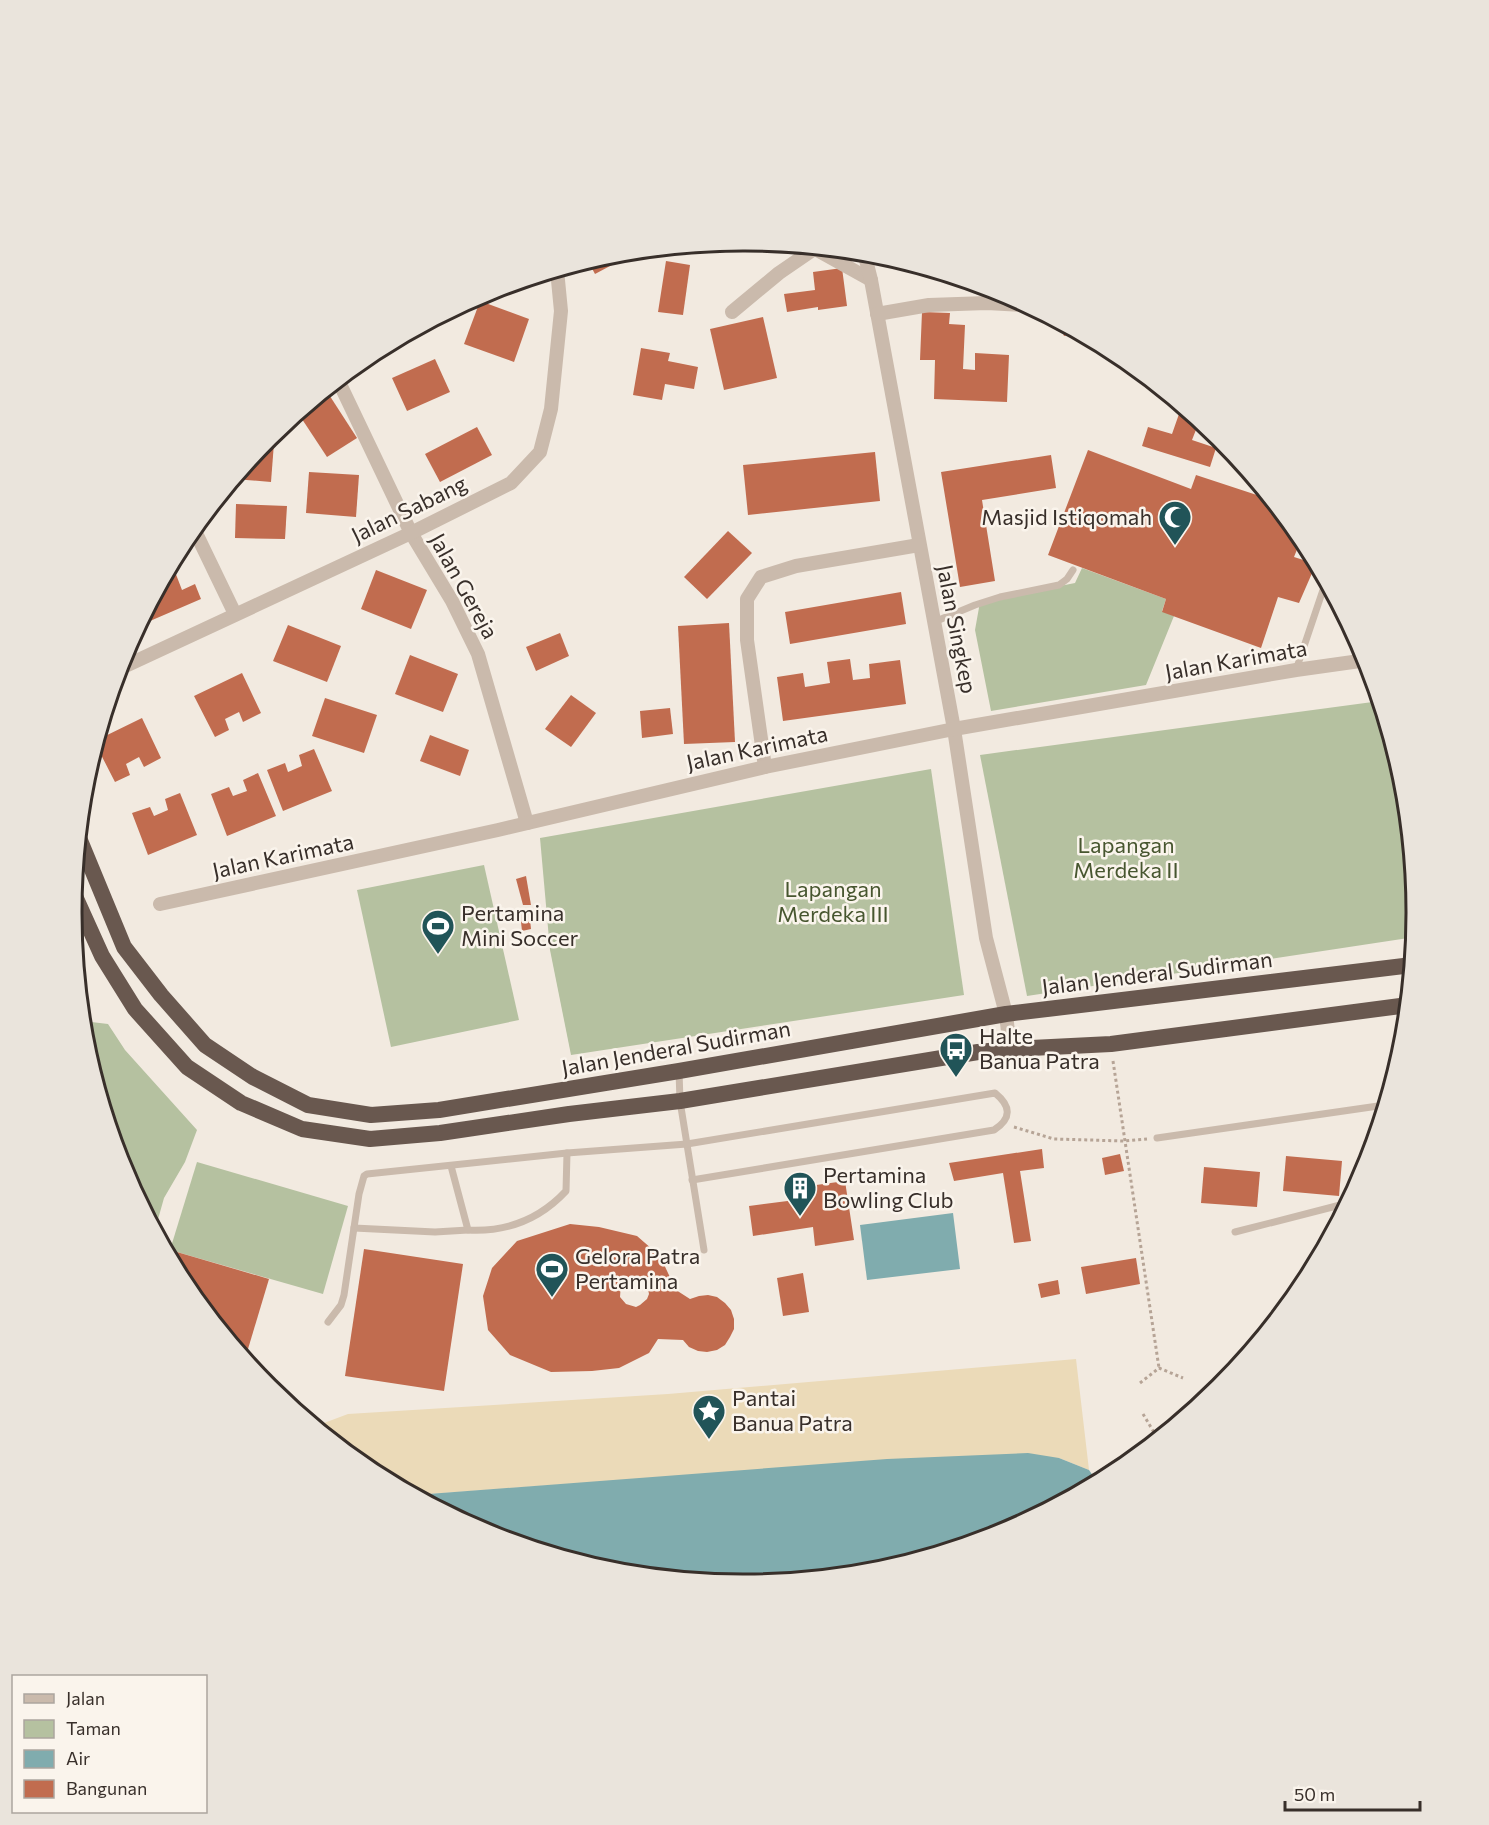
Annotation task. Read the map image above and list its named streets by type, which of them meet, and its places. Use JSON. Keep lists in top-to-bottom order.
{
  "streets": {
    "highway": ["Jalan Jenderal Sudirman"],
    "street": [
      "Jalan Sabang",
      "Jalan Gereja",
      "Jalan Singkep",
      "Jalan Karimata"
    ]
  },
  "crossings": [
    ["Jalan Sabang", "Jalan Gereja"],
    ["Jalan Gereja", "Jalan Karimata"],
    ["Jalan Singkep", "Jalan Karimata"],
    ["Jalan Singkep", "Jalan Jenderal Sudirman"]
  ],
  "parks": ["Lapangan Merdeka II", "Lapangan Merdeka III"],
  "places": {
    "mosque": ["Masjid Istiqomah"],
    "sports": ["Pertamina Mini Soccer", "Gelora Patra Pertamina"],
    "bus stop": ["Halte Banua Patra"],
    "building": ["Pertamina Bowling Club"],
    "place": ["Pantai Banua Patra"]
  },
  "legend": [
    "Jalan",
    "Taman",
    "Air",
    "Bangunan"
  ],
  "scale_bar": "50 m"
}
